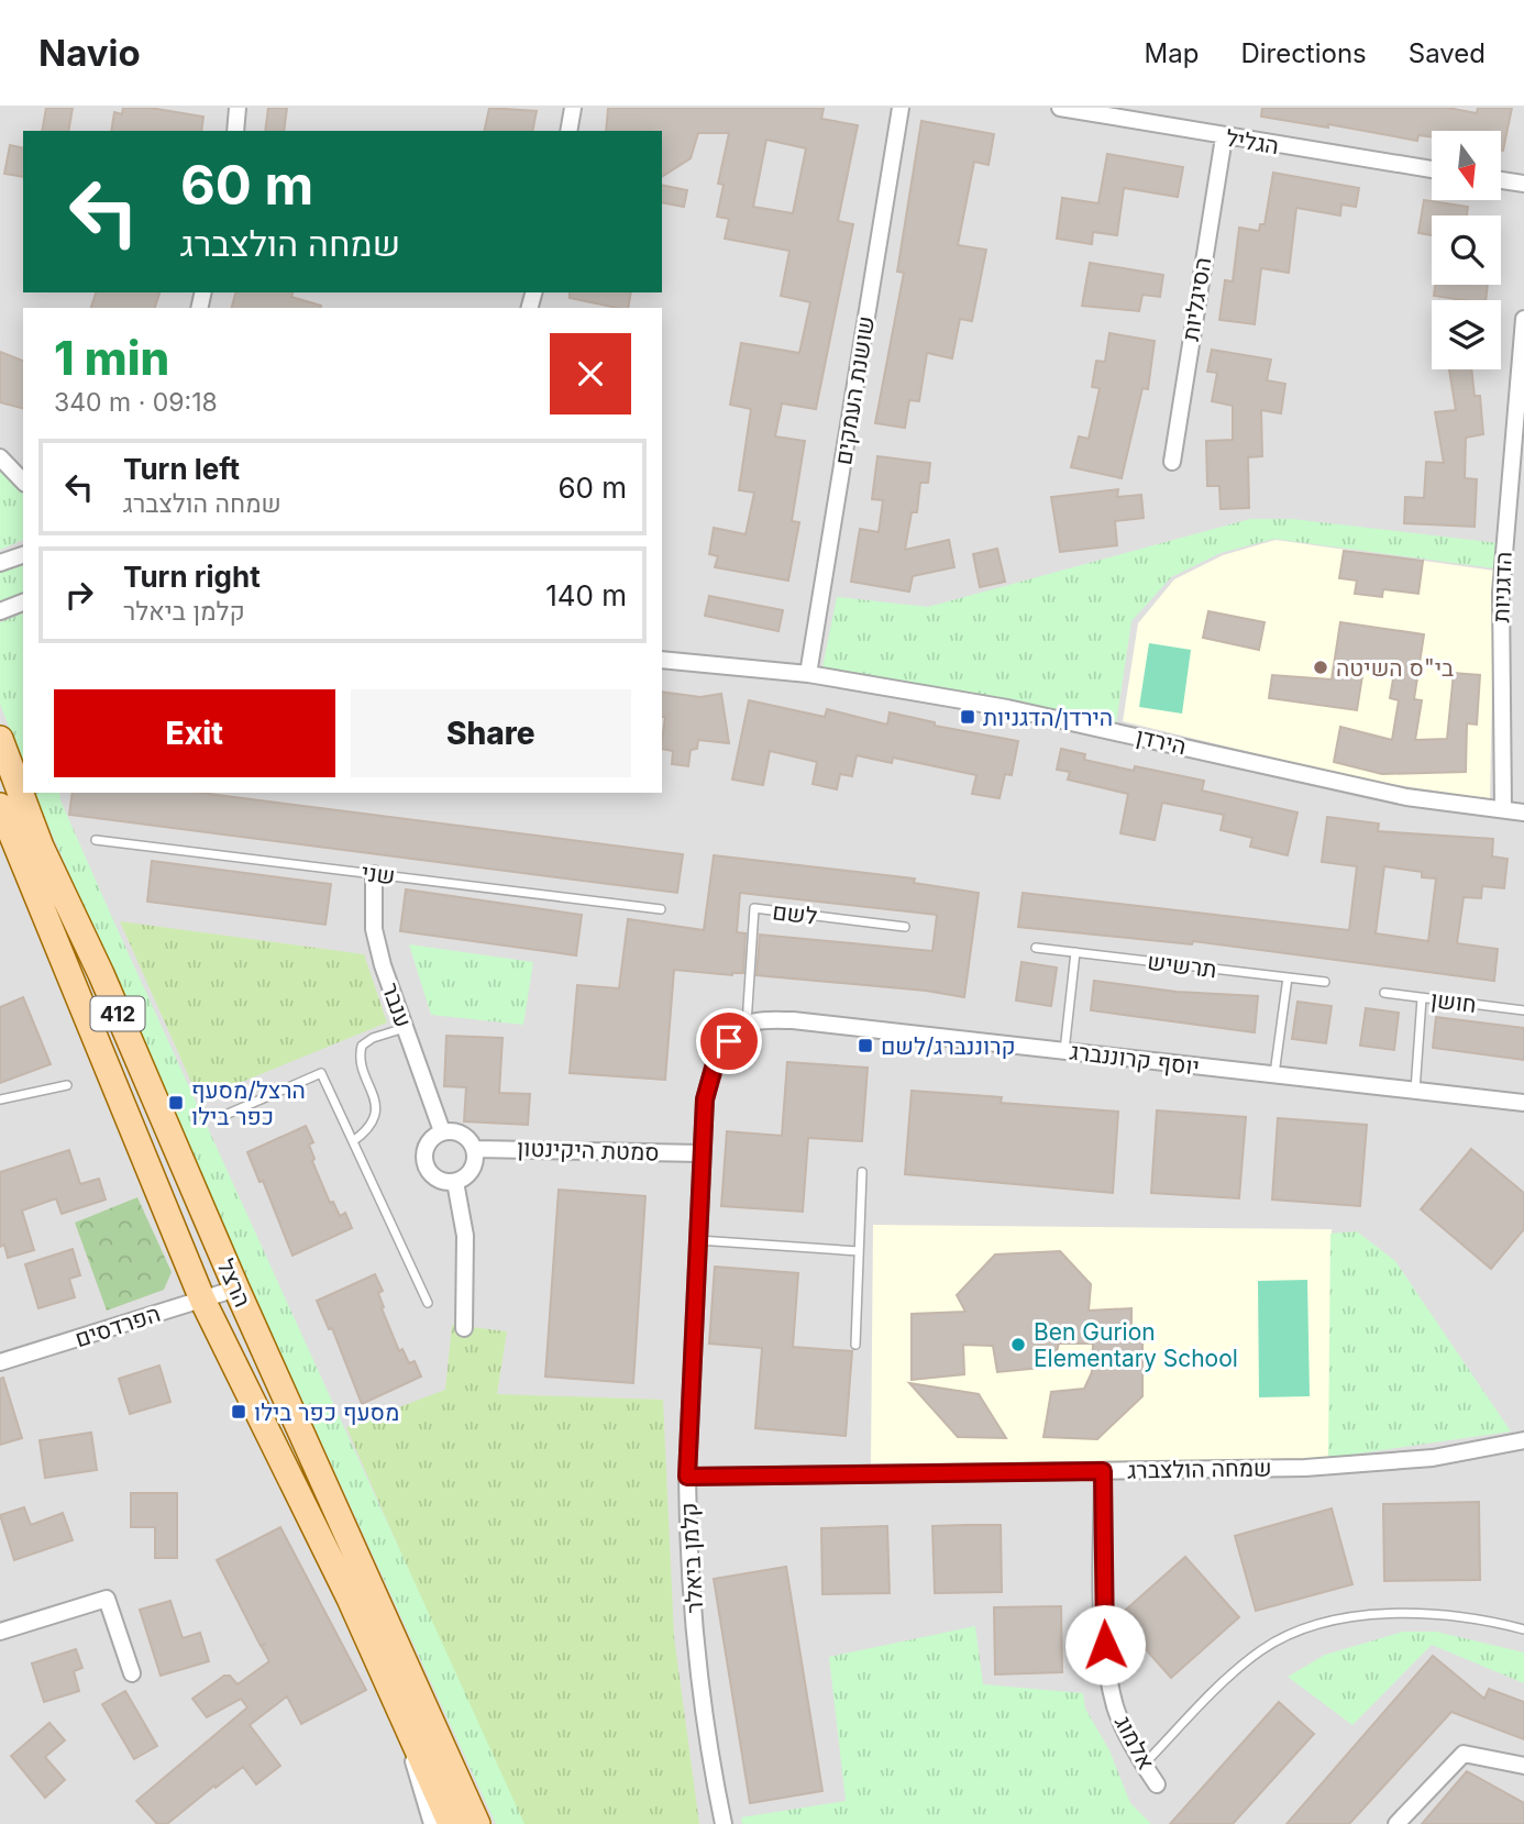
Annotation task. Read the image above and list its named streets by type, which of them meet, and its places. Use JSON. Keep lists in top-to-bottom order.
{
  "streets": {
    "main road": ["412", "הרצל"],
    "street": [
      "הגליל",
      "הסיגליות",
      "שושנת העמקים",
      "הדגניות",
      "הירדן",
      "ענבר",
      "יוסף קרוננברג",
      "סמטת היקינטון",
      "הפרדסים",
      "שמחה הולצברג",
      "קלמן ביאלר",
      "אלמוג"
    ],
    "lane": [
      "שני",
      "לשם",
      "תרשיש",
      "חושן"
    ]
  },
  "crossings": [
    ["הגליל", "הסיגליות"],
    ["שושנת העמקים", "הירדן"],
    ["הדגניות", "הירדן"],
    ["שני", "ענבר"],
    ["לשם", "יוסף קרוננברג"],
    ["לשם", "קלמן ביאלר"],
    ["ענבר", "סמטת היקינטון"],
    ["יוסף קרוננברג", "קלמן ביאלר"],
    ["סמטת היקינטון", "קלמן ביאלר"],
    ["הרצל", "הפרדסים"],
    ["שמחה הולצברג", "קלמן ביאלר"],
    ["שמחה הולצברג", "אלמוג"]
  ],
  "places": {
    "other": ["בי\"ס השיטה", "Ben Gurion Elementary School"],
    "transit": [
      "הירדן/הדגניות",
      "קרוננברג/לשם",
      "הרצל/מסעף כפר בילו",
      "מסעף כפר בילו"
    ]
  },
  "north": "bottom",
  "page": {
    "header": "Navio",
    "nav": ["Map", "Directions", "Saved"],
    "turn": ["60 m", "שמחה הולצברג"],
    "heading": ["1 min", "340 m · 09:18"],
    "list": [
      {
        "name": "Turn left",
        "note": "שמחה הולצברג",
        "value": "60 m"
      },
      {
        "name": "Turn right",
        "note": "קלמן ביאלר",
        "value": "140 m"
      }
    ],
    "buttons": ["Exit", "Share"]
  }
}
